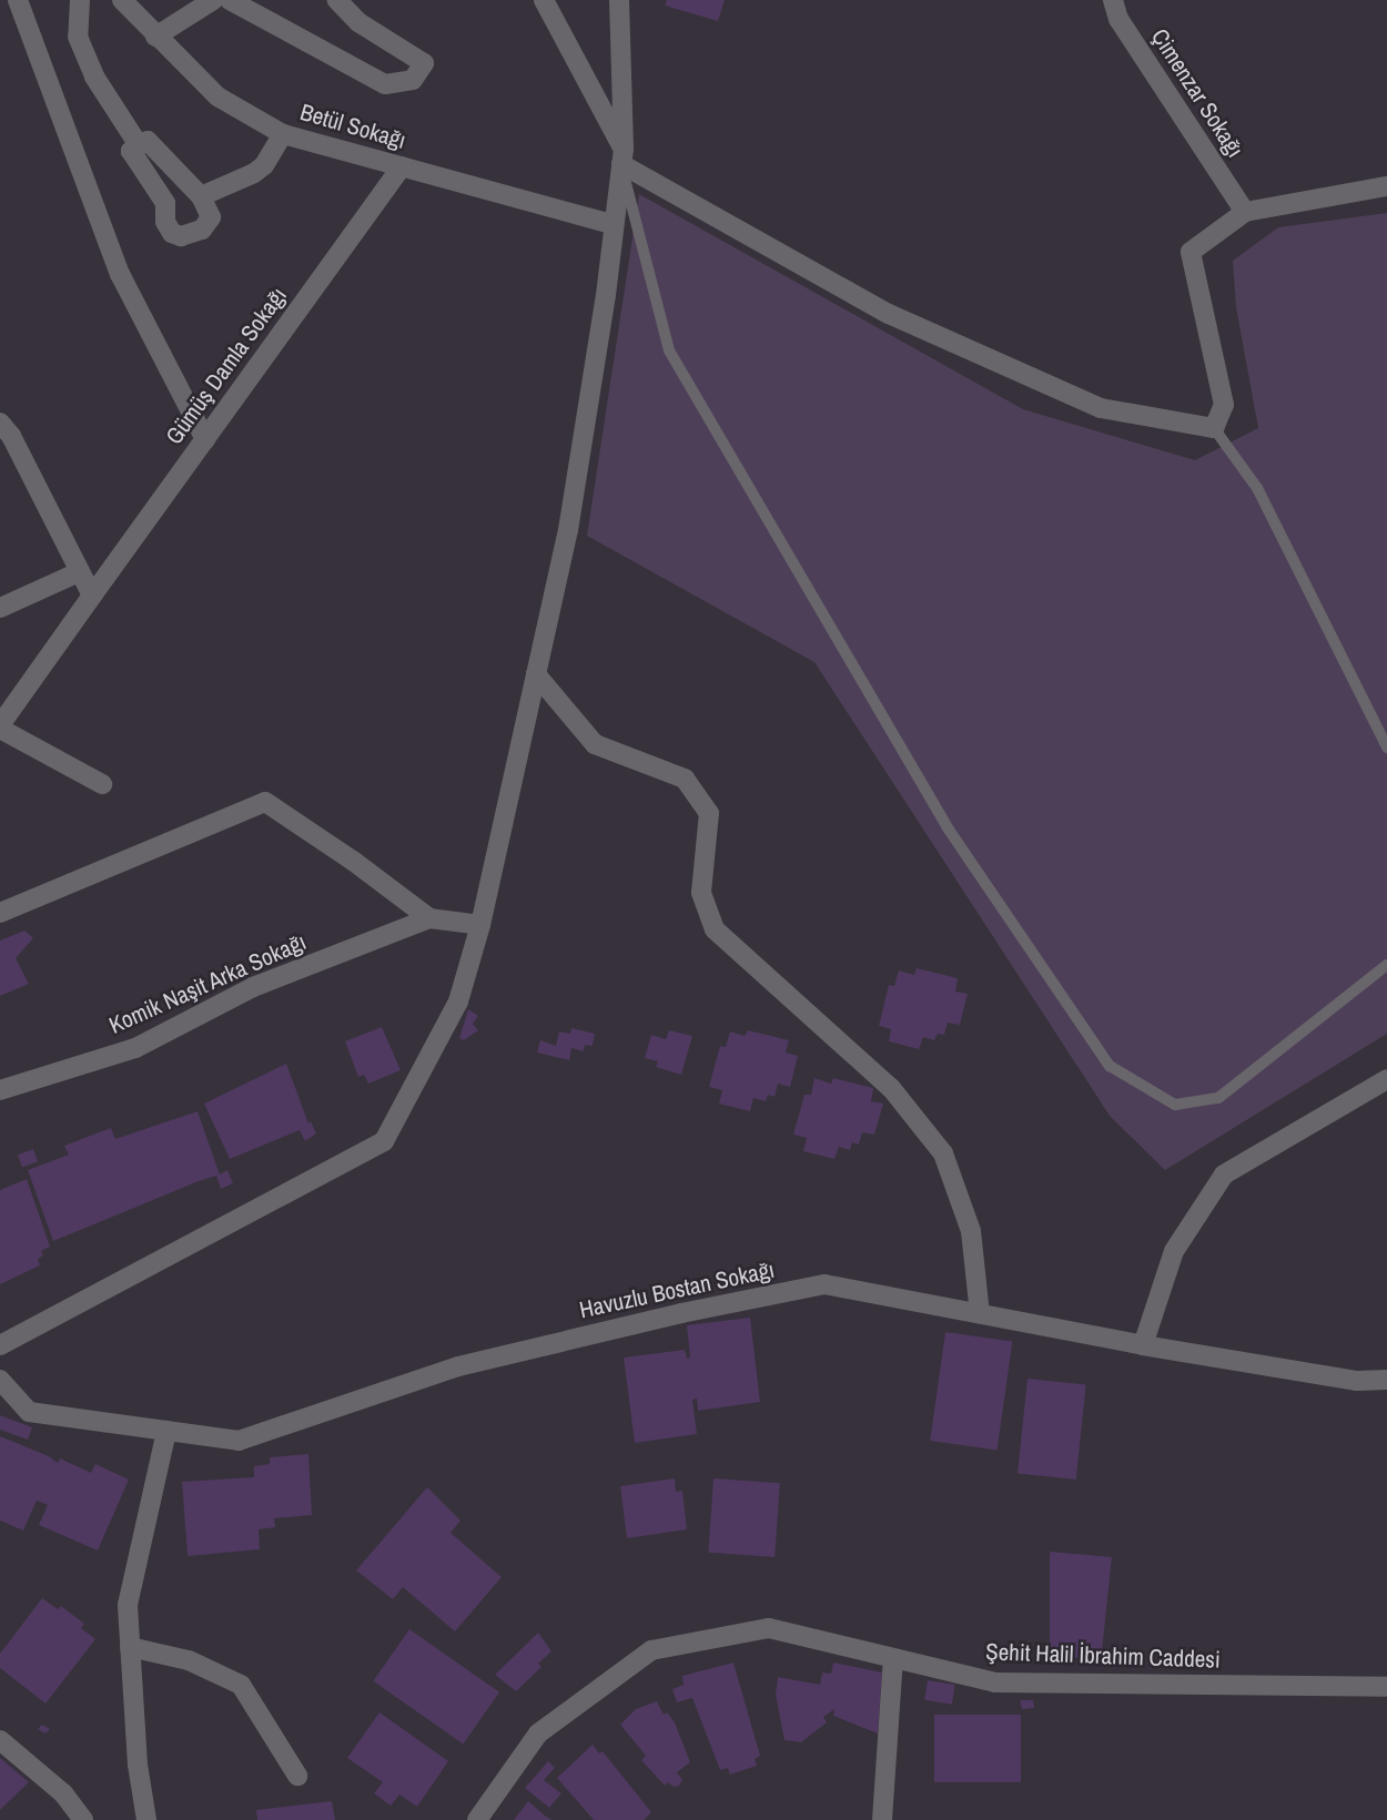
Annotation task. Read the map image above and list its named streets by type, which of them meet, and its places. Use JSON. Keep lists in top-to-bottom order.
{
  "streets": {
    "street": [
      "Çimenzar Sokağı",
      "Betül Sokağı",
      "Gümüş Damla Sokağı",
      "Komik Naşit Arka Sokağı",
      "Havuzlu Bostan Sokağı",
      "Şehit Halil İbrahim Caddesi"
    ]
  },
  "crossings": [
    ["Betül Sokağı", "Gümüş Damla Sokağı"]
  ]
}
